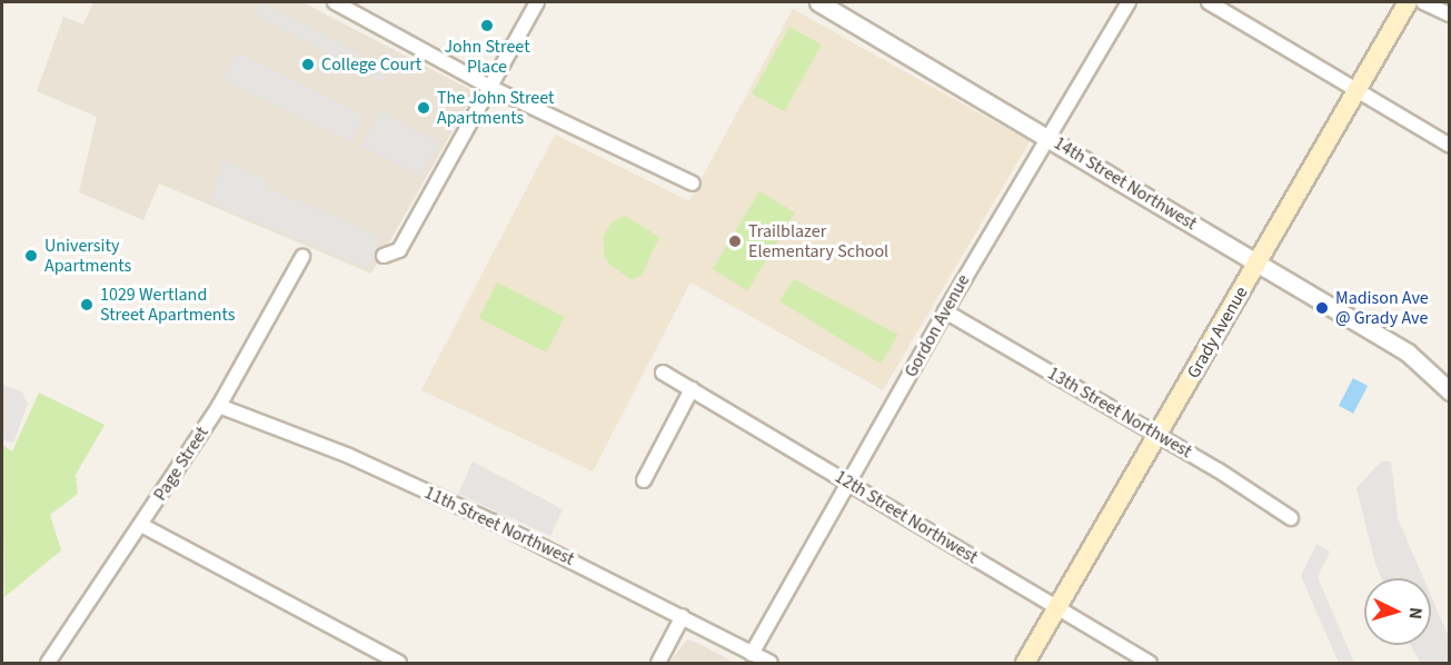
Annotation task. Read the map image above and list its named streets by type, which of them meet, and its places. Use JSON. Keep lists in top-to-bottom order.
{
  "streets": {
    "main road": ["Grady Avenue"],
    "street": [
      "14th Street Northwest",
      "Gordon Avenue",
      "13th Street Northwest",
      "Page Street",
      "12th Street Northwest",
      "11th Street Northwest"
    ]
  },
  "crossings": [
    ["14th Street Northwest", "Gordon Avenue"],
    ["14th Street Northwest", "Grady Avenue"],
    ["Gordon Avenue", "13th Street Northwest"],
    ["Gordon Avenue", "12th Street Northwest"],
    ["Gordon Avenue", "11th Street Northwest"],
    ["Grady Avenue", "13th Street Northwest"],
    ["Grady Avenue", "12th Street Northwest"],
    ["Page Street", "11th Street Northwest"]
  ],
  "places": [
    "John Street Place",
    "College Court",
    "The John Street Apartments",
    "Trailblazer Elementary School",
    "University Apartments",
    "1029 Wertland Street Apartments",
    "Madison Ave @ Grady Ave"
  ],
  "north": "right"
}
